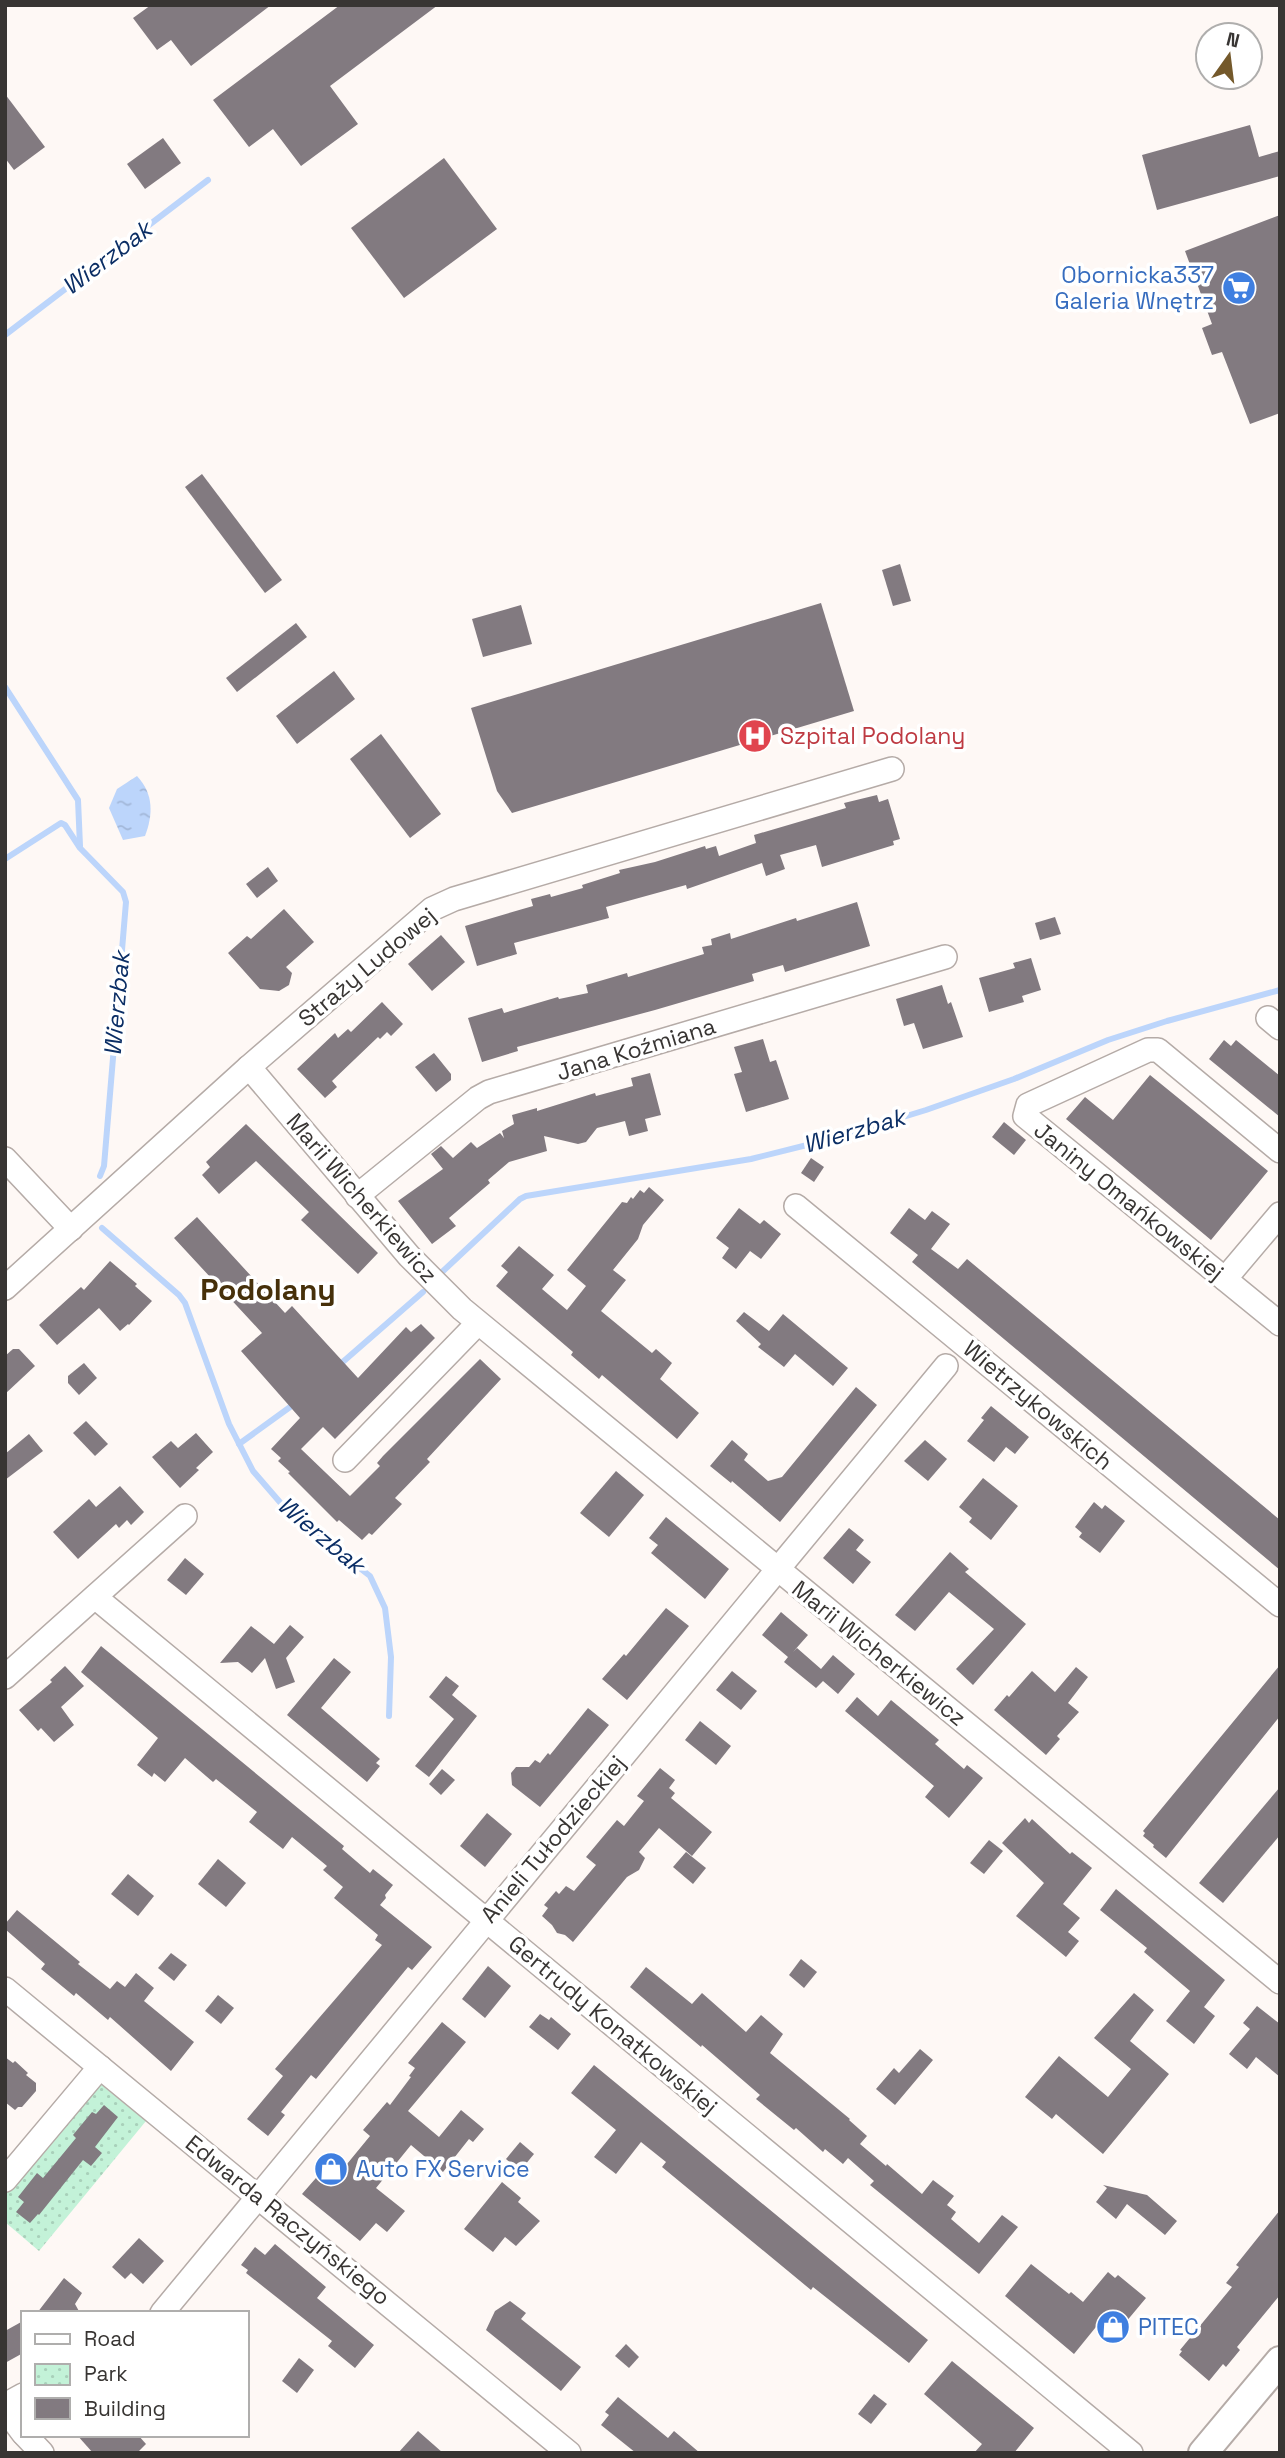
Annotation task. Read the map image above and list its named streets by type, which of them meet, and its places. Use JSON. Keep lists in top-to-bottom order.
{
  "streets": {
    "street": [
      "Straży Ludowej",
      "Jana Koźmiana",
      "Marii Wicherkiewicz",
      "Janiny Omańkowskiej",
      "Wietrzykowskich",
      "Anieli Tułodzieckiej",
      "Gertrudy Konatkowskiej",
      "Edwarda Raczyńskiego"
    ]
  },
  "crossings": [
    ["Straży Ludowej", "Marii Wicherkiewicz"],
    ["Jana Koźmiana", "Marii Wicherkiewicz"],
    ["Marii Wicherkiewicz", "Anieli Tułodzieckiej"],
    ["Anieli Tułodzieckiej", "Gertrudy Konatkowskiej"],
    ["Anieli Tułodzieckiej", "Edwarda Raczyńskiego"]
  ],
  "districts": ["Podolany"],
  "water": ["Wierzbak"],
  "places": {
    "supermarket": ["Obornicka337 Galeria Wnętrz"],
    "hospital": ["Szpital Podolany"],
    "shop": ["Auto FX Service", "PITEC"]
  },
  "legend": ["Road", "Park", "Building"],
  "north": "top"
}
